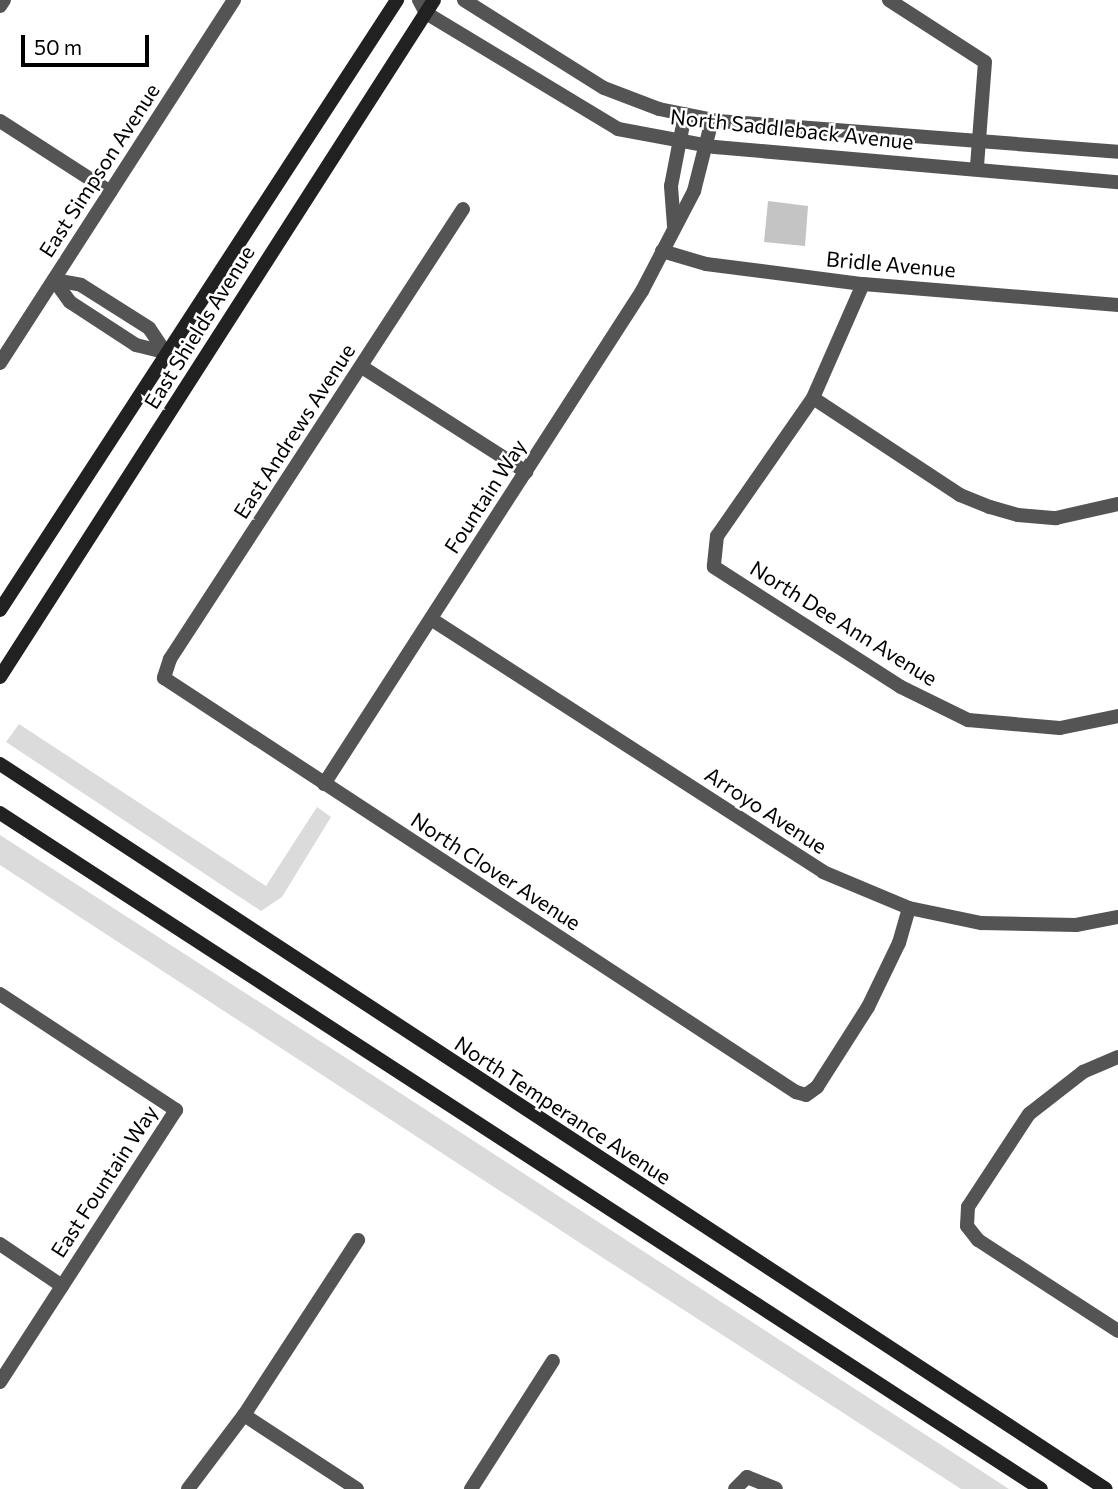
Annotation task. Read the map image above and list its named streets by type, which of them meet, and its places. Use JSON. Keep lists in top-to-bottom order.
{
  "streets": {
    "main road": ["East Shields Avenue", "North Temperance Avenue"],
    "street": [
      "North Saddleback Avenue",
      "East Simpson Avenue",
      "Bridle Avenue",
      "East Andrews Avenue",
      "Fountain Way",
      "North Dee Ann Avenue",
      "Arroyo Avenue",
      "North Clover Avenue",
      "East Fountain Way"
    ]
  },
  "crossings": [
    ["North Saddleback Avenue", "East Shields Avenue"],
    ["North Saddleback Avenue", "Fountain Way"],
    ["Bridle Avenue", "Fountain Way"],
    ["East Andrews Avenue", "North Clover Avenue"],
    ["Fountain Way", "Arroyo Avenue"],
    ["Fountain Way", "North Clover Avenue"],
    ["Arroyo Avenue", "North Clover Avenue"]
  ],
  "scale_bar": "50 m"
}
